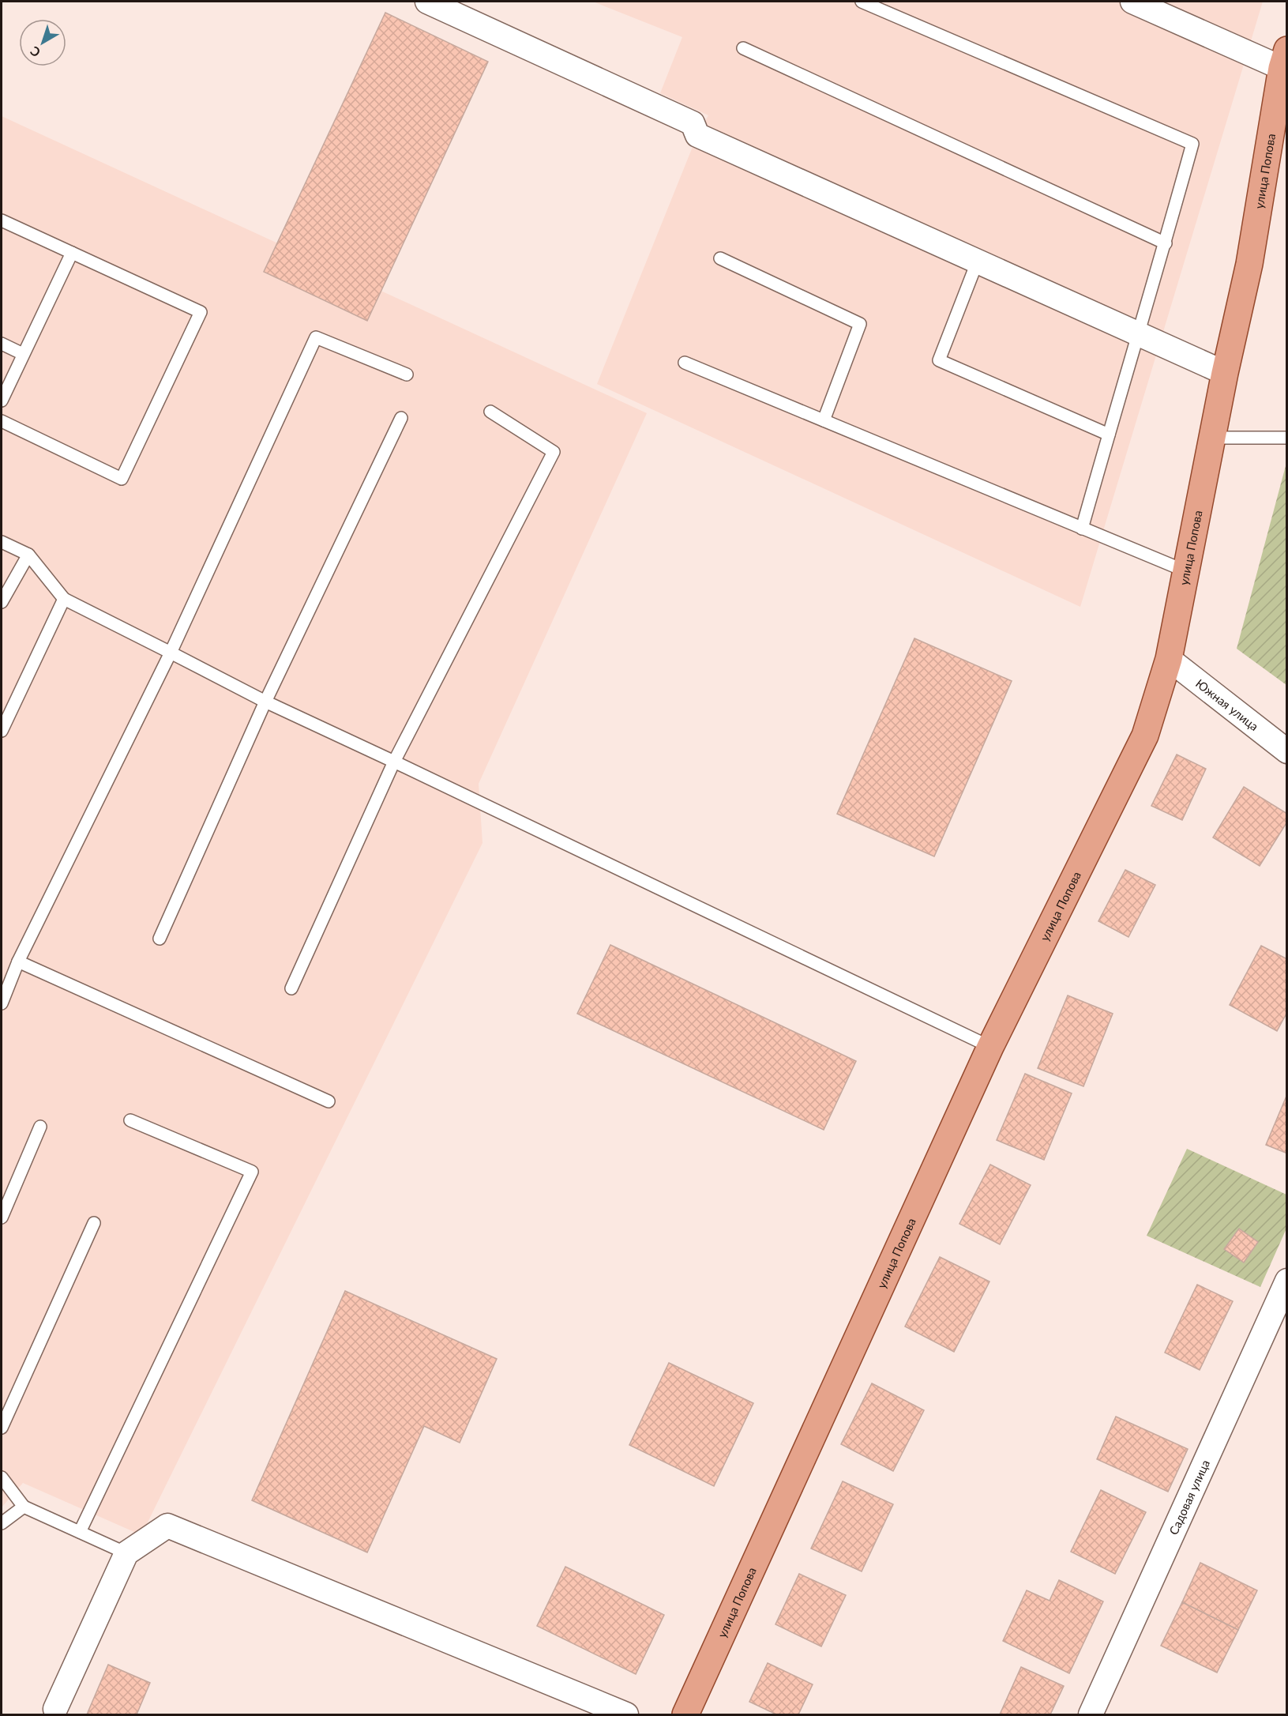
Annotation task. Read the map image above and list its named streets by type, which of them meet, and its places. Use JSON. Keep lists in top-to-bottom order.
{
  "streets": {
    "main road": ["улица Попова"],
    "street": ["Южная улица", "Садовая улица"]
  },
  "crossings": [
    ["улица Попова", "Южная улица"]
  ],
  "north": "bottom left"
}
